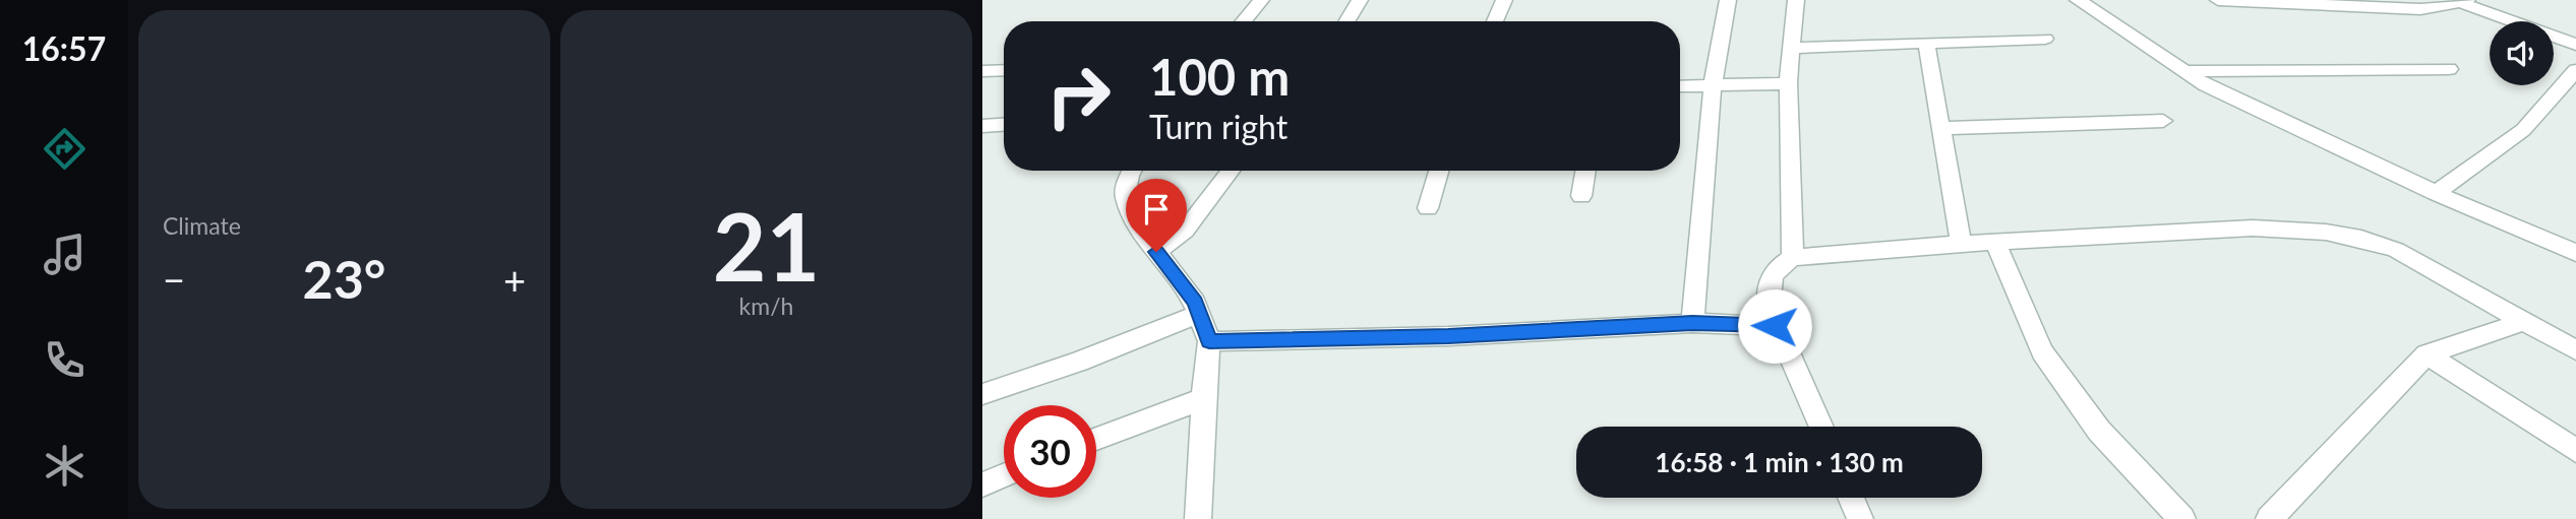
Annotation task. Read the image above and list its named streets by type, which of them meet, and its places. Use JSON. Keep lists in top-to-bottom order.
{
  "page": {
    "tabs": "16:57",
    "tile": [
      "Climate",
      ["21", "km/h"]
    ],
    "turn": ["100 m", "Turn right"],
    "heat": ["−", "23°", "+"],
    "limit": "30",
    "trip": "16:58 · 1 min · 130 m"
  }
}
